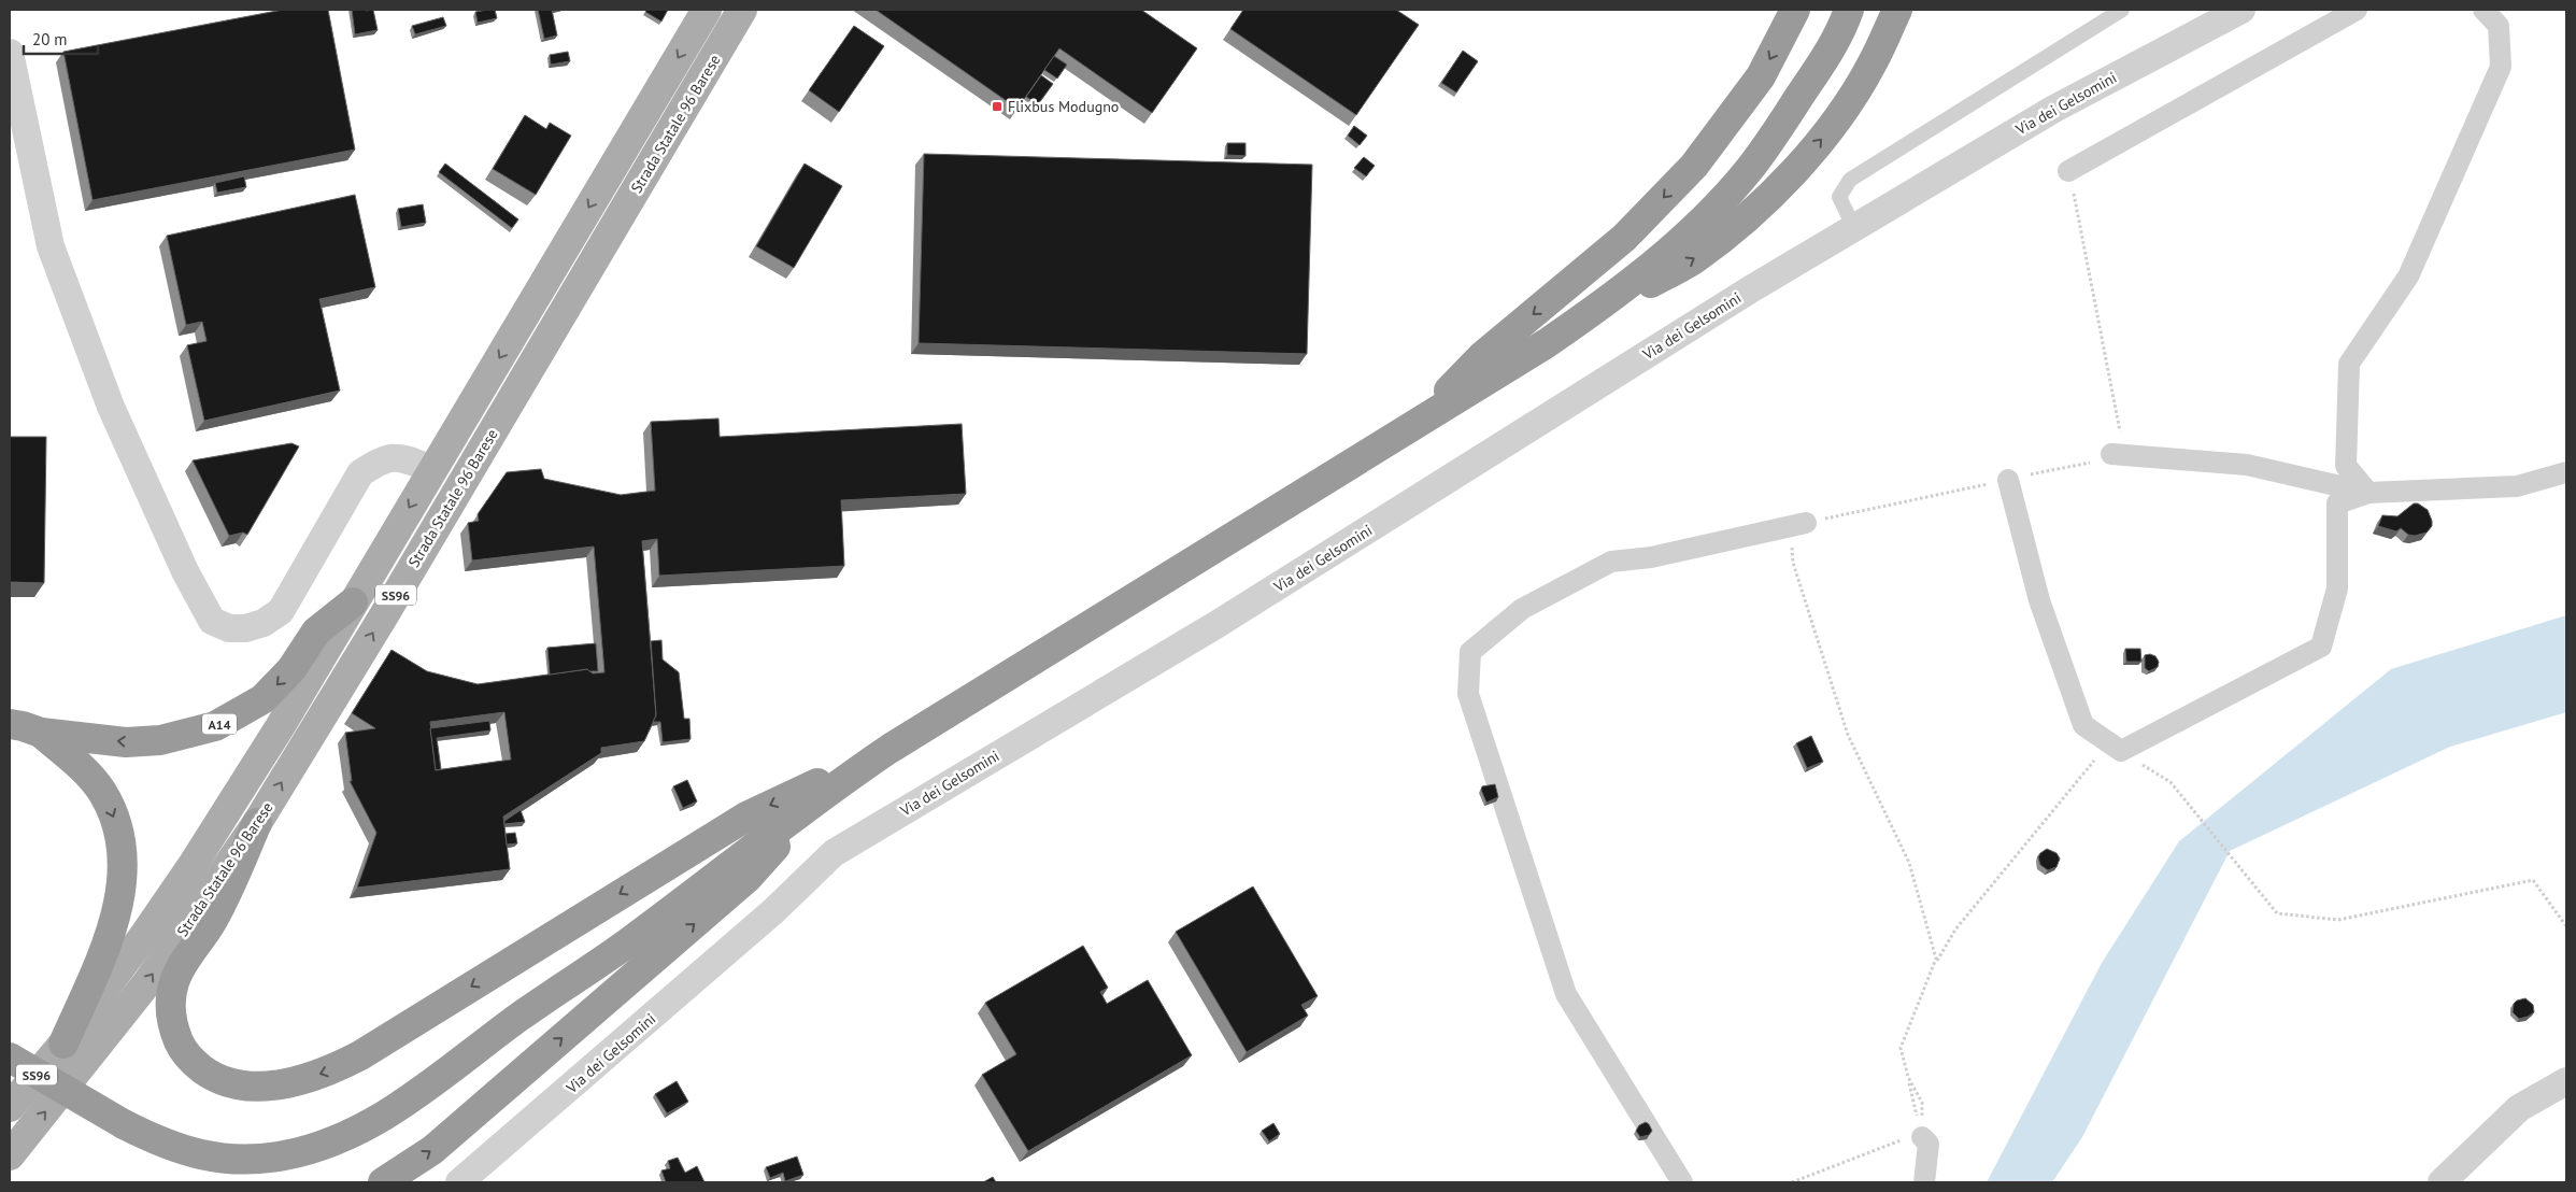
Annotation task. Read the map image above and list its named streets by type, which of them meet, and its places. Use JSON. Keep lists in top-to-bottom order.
{
  "streets": {
    "highway": ["A14"],
    "main road": ["Strada Statale 96 Barese", "SS96"],
    "street": ["Via dei Gelsomini"]
  },
  "crossings": [
    ["Strada Statale 96 Barese", "A14"]
  ],
  "places": {
    "transit": ["Flixbus Modugno"]
  },
  "scale_bar": "20 m"
}
